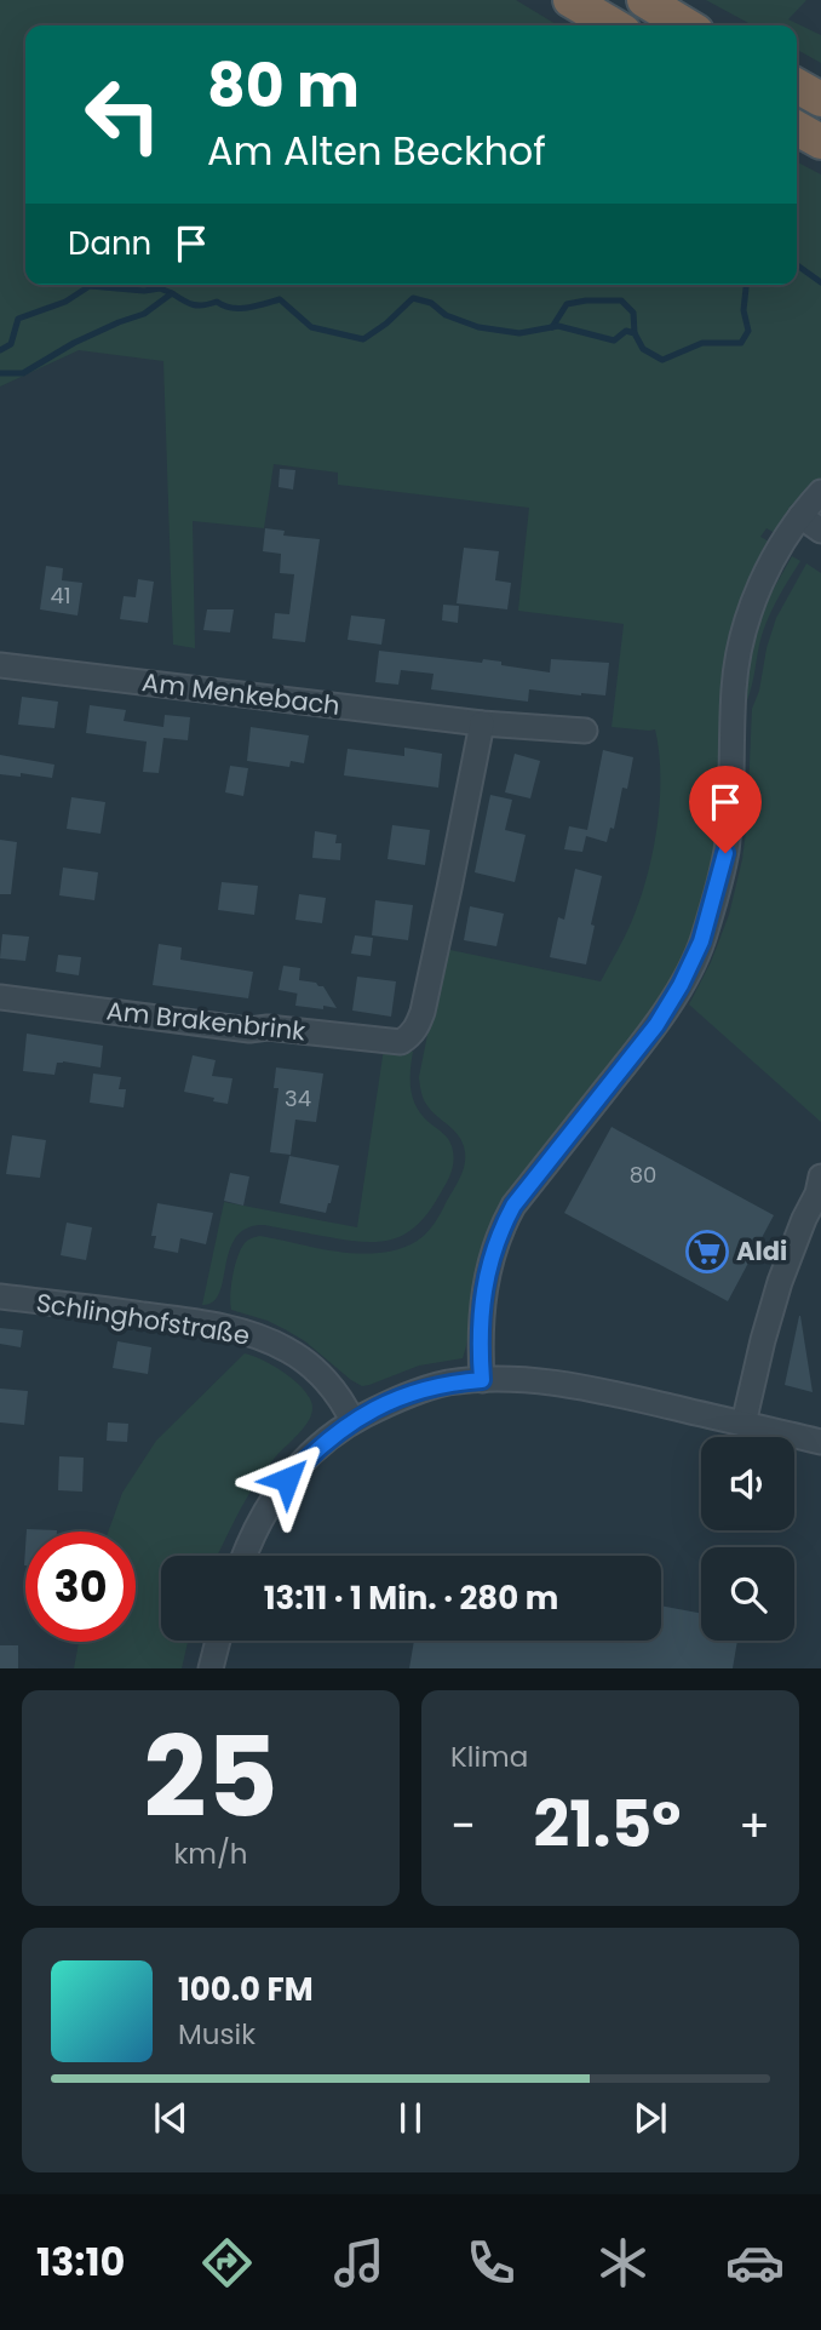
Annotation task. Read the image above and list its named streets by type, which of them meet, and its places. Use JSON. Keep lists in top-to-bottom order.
{
  "streets": {
    "street": ["Am Menkebach", "Am Brakenbrink", "Schlinghofstraße"]
  },
  "crossings": [
    ["Am Menkebach", "Am Brakenbrink"]
  ],
  "places": {
    "supermarket": ["Aldi"]
  },
  "house_numbers": ["41", "34", "80"],
  "page": {
    "turn": ["80 m", "Am Alten Beckhof"],
    "then": "Dann",
    "limit": "30",
    "trip": "13:11 · 1 Min. · 280 m",
    "tile": [
      ["25", "km/h"],
      "Klima"
    ],
    "heat": ["−", "21.5°", "+"],
    "song": ["100.0 FM", "Musik"],
    "tabs": "13:10"
  }
}
